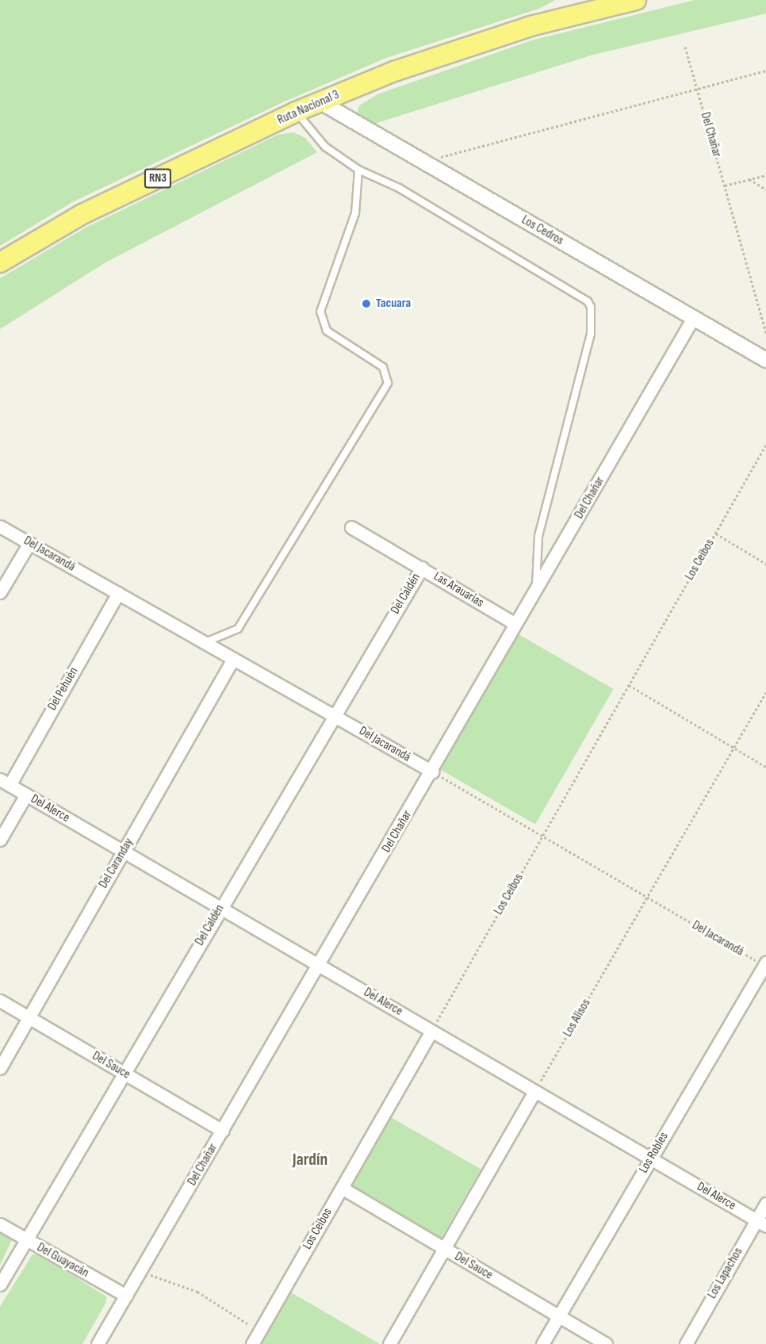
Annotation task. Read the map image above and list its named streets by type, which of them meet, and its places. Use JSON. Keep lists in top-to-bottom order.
{
  "streets": {
    "highway": ["Ruta Nacional 3", "RN3"],
    "street": [
      "Del Chañar",
      "Los Cedros",
      "Del Jacarandá",
      "Los Ceibos",
      "Las Arauarias",
      "Del Caldén",
      "Del Pehuén",
      "Del Alerce",
      "Del Caranday",
      "Del Sauce",
      "Los Robles",
      "Del Guayacán",
      "Los Lapachos"
    ],
    "path": ["Los Alisos"]
  },
  "crossings": [
    ["Ruta Nacional 3", "Los Cedros"],
    ["Del Chañar", "Los Cedros"],
    ["Del Chañar", "Del Jacarandá"],
    ["Del Chañar", "Las Arauarias"],
    ["Del Chañar", "Del Alerce"],
    ["Del Chañar", "Del Sauce"],
    ["Del Chañar", "Del Guayacán"],
    ["Del Jacarandá", "Los Ceibos"],
    ["Del Jacarandá", "Del Caldén"],
    ["Del Jacarandá", "Del Pehuén"],
    ["Del Jacarandá", "Del Caranday"],
    ["Del Jacarandá", "Los Alisos"],
    ["Del Jacarandá", "Los Robles"],
    ["Los Ceibos", "Del Alerce"],
    ["Los Ceibos", "Del Sauce"],
    ["Las Arauarias", "Del Caldén"],
    ["Del Caldén", "Del Alerce"],
    ["Del Caldén", "Del Sauce"],
    ["Del Caldén", "Del Guayacán"],
    ["Del Pehuén", "Del Alerce"],
    ["Del Alerce", "Del Caranday"],
    ["Del Alerce", "Los Alisos"],
    ["Del Alerce", "Los Robles"],
    ["Del Alerce", "Los Lapachos"],
    ["Del Caranday", "Del Sauce"],
    ["Del Sauce", "Los Robles"]
  ],
  "districts": ["Jardín"],
  "places": ["Tacuara"]
}
